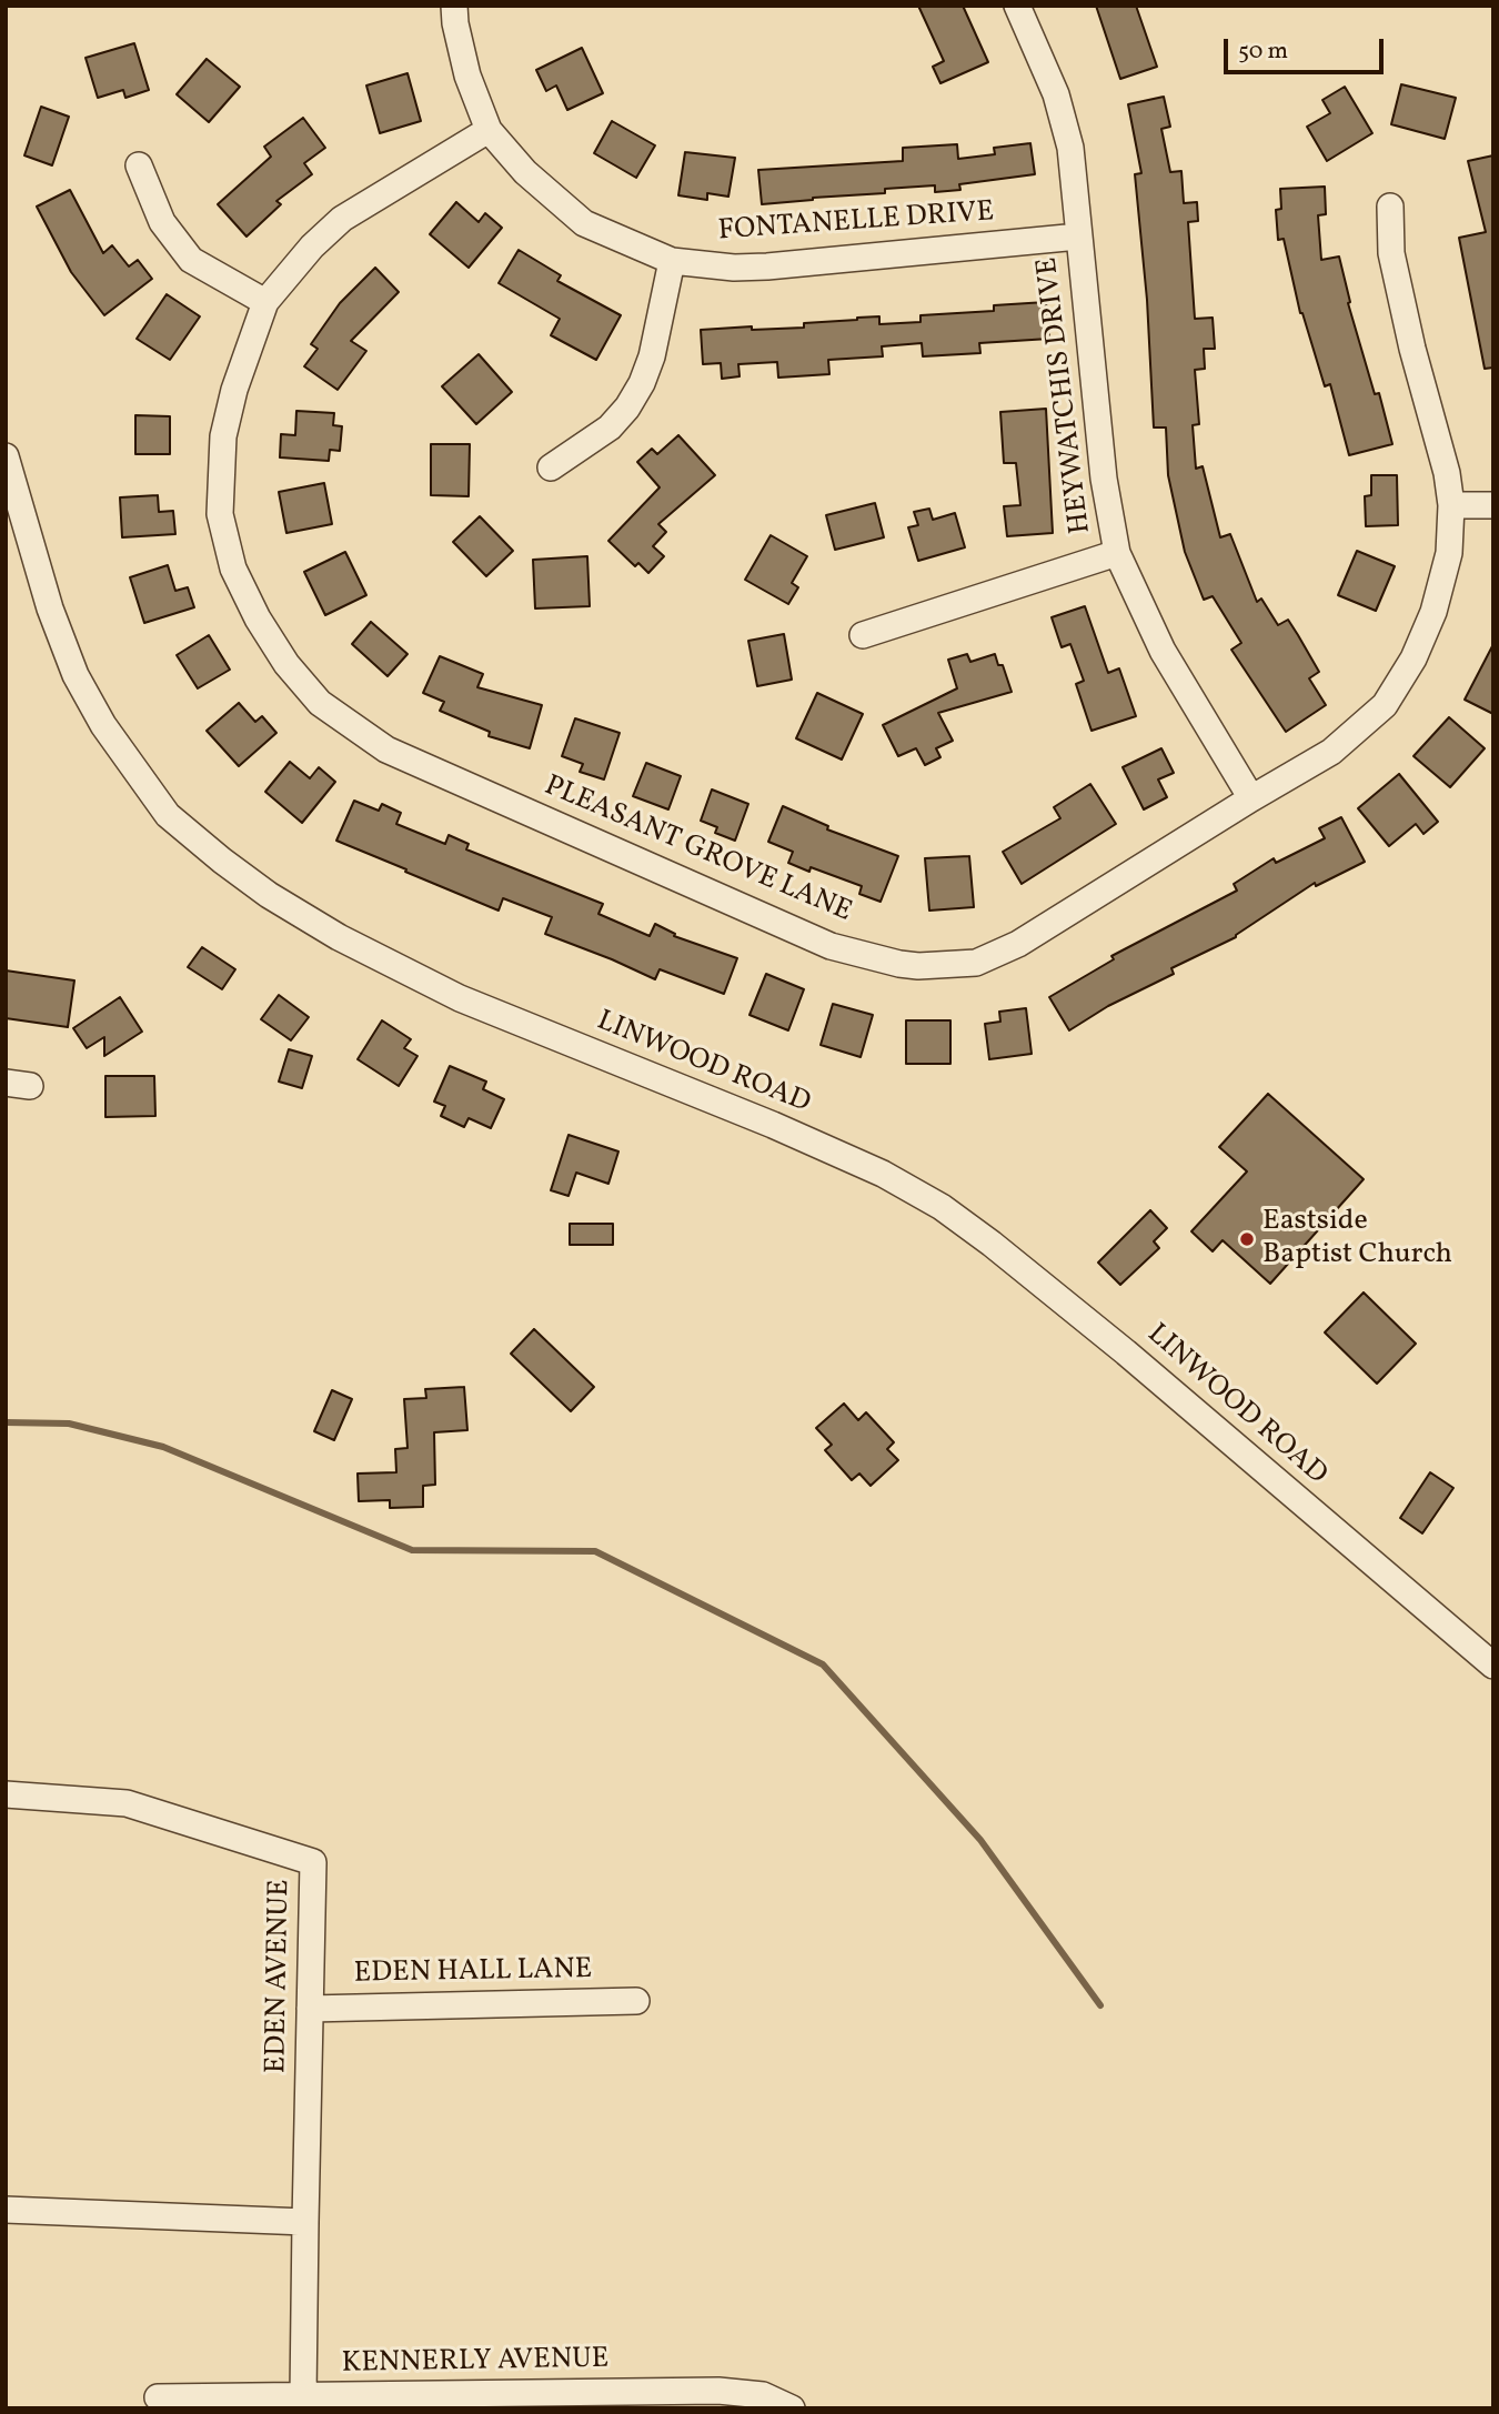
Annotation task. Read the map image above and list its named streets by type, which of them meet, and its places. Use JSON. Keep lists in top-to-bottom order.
{
  "streets": {
    "street": [
      "FONTANELLE DRIVE",
      "HEYWATCHIS DRIVE",
      "PLEASANT GROVE LANE",
      "LINWOOD ROAD",
      "EDEN HALL LANE",
      "EDEN AVENUE",
      "KENNERLY AVENUE"
    ]
  },
  "crossings": [
    ["FONTANELLE DRIVE", "HEYWATCHIS DRIVE"],
    ["FONTANELLE DRIVE", "PLEASANT GROVE LANE"],
    ["HEYWATCHIS DRIVE", "PLEASANT GROVE LANE"],
    ["EDEN HALL LANE", "EDEN AVENUE"],
    ["EDEN AVENUE", "KENNERLY AVENUE"]
  ],
  "places": ["Eastside Baptist Church"],
  "scale_bar": "50 m"
}
